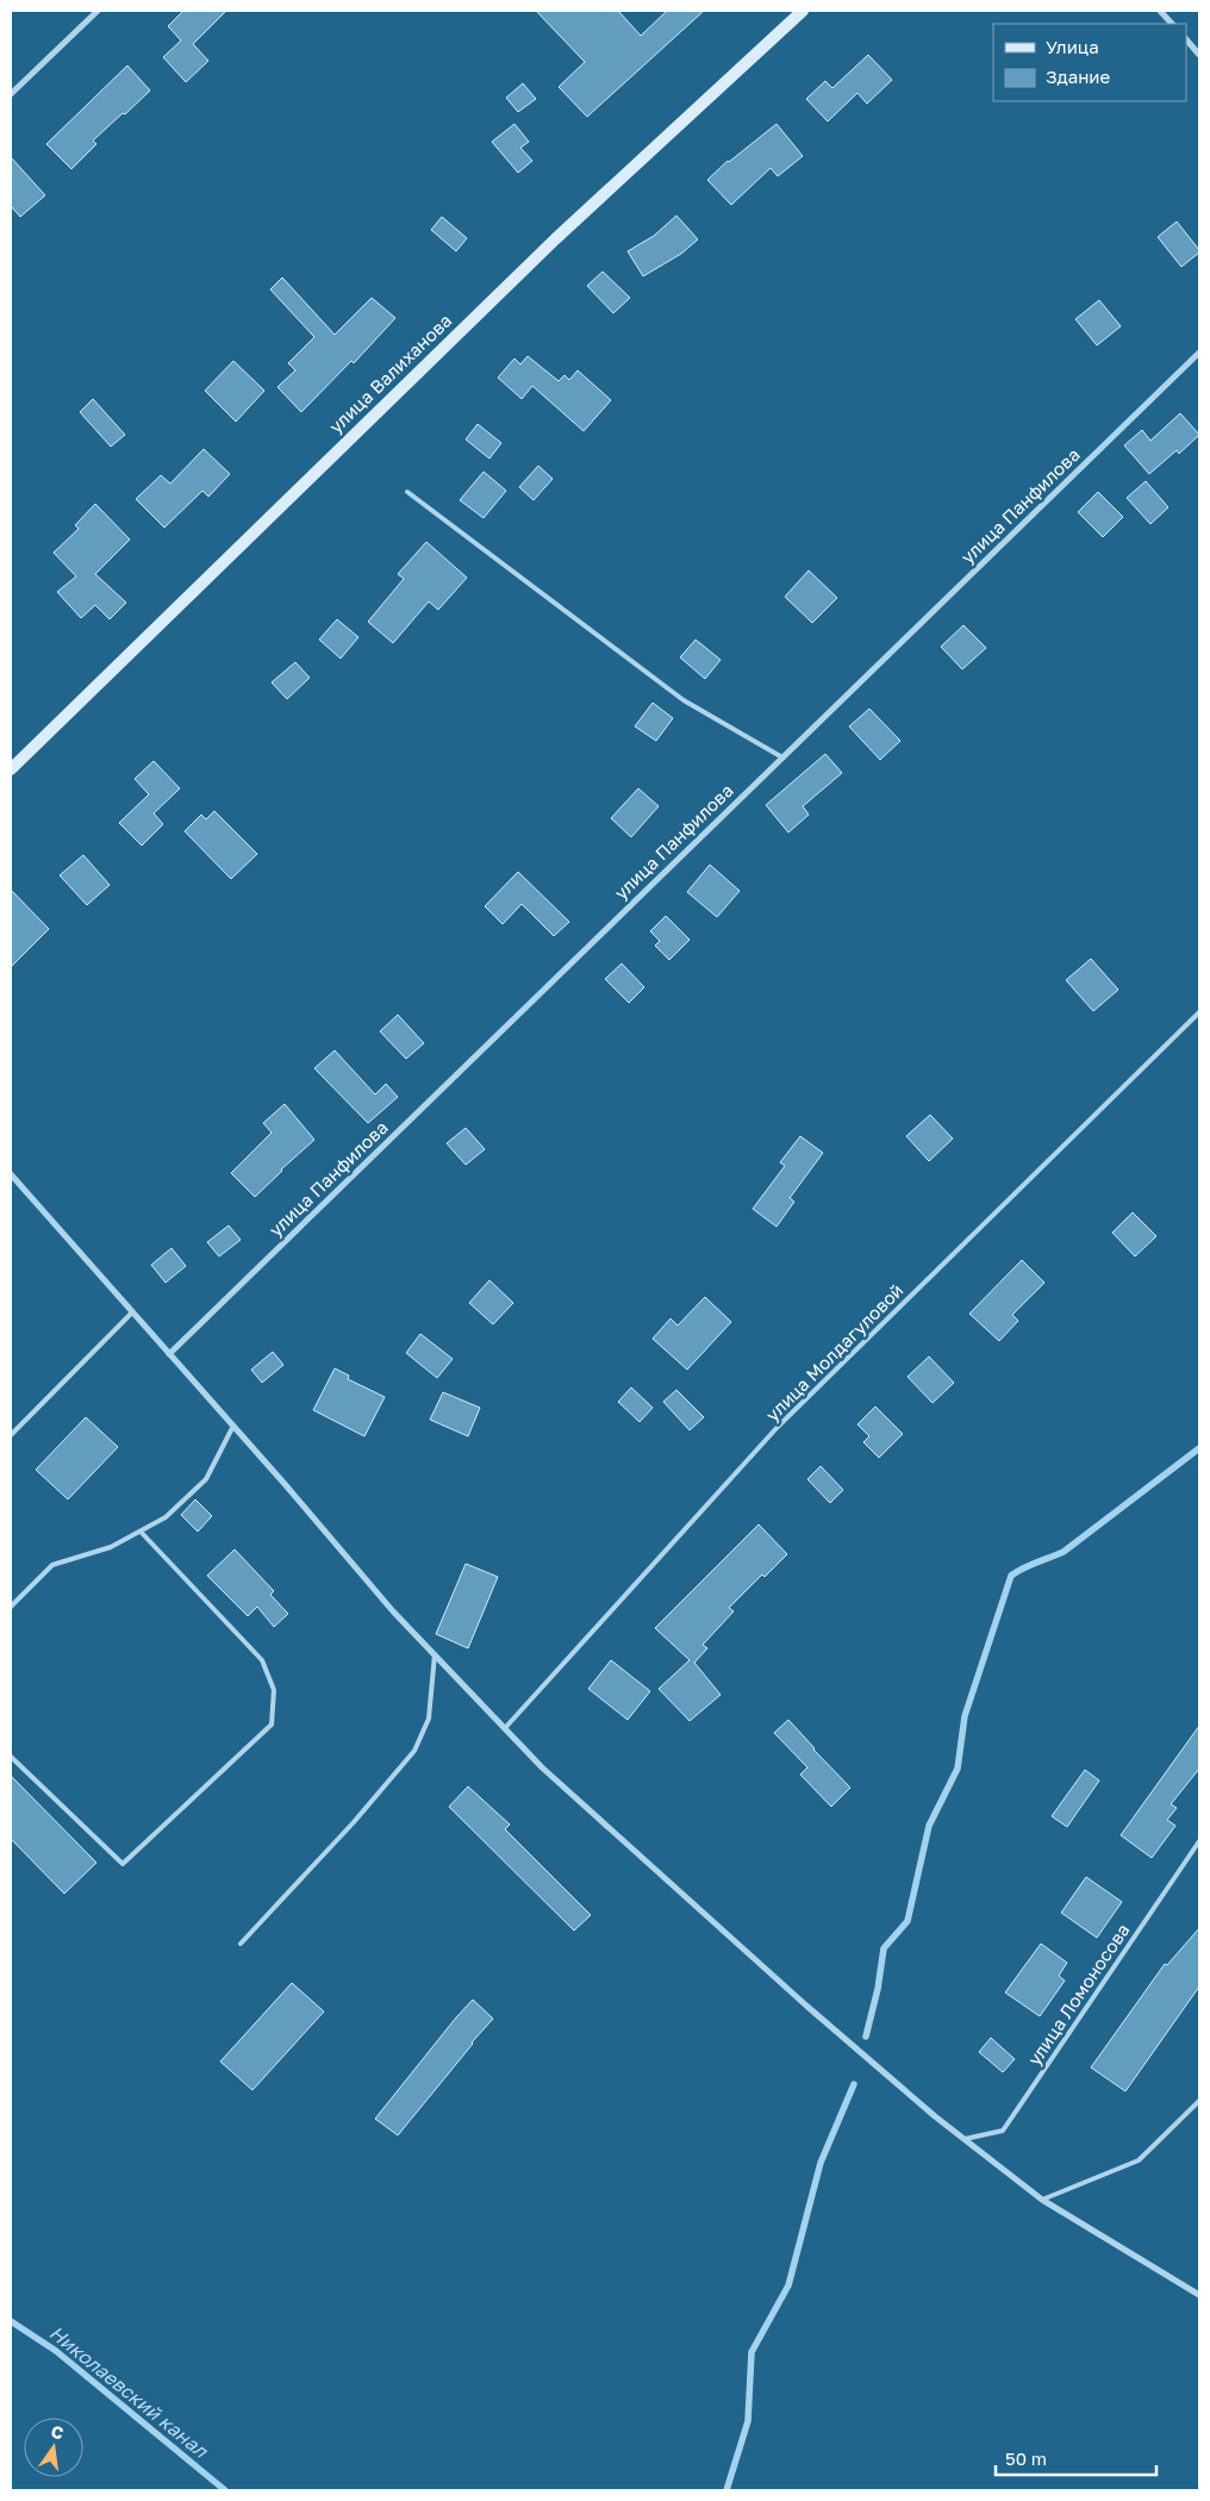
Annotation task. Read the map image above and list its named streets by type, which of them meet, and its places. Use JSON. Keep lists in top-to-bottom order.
{
  "streets": {
    "main road": ["улица Валиханова"],
    "street": ["улица Панфилова"],
    "lane": ["улица Молдагуловой", "улица Ломоносова"]
  },
  "water": ["Николаевский канал"],
  "legend": ["Улица", "Здание"],
  "scale_bar": "50 m",
  "north": "top"
}
